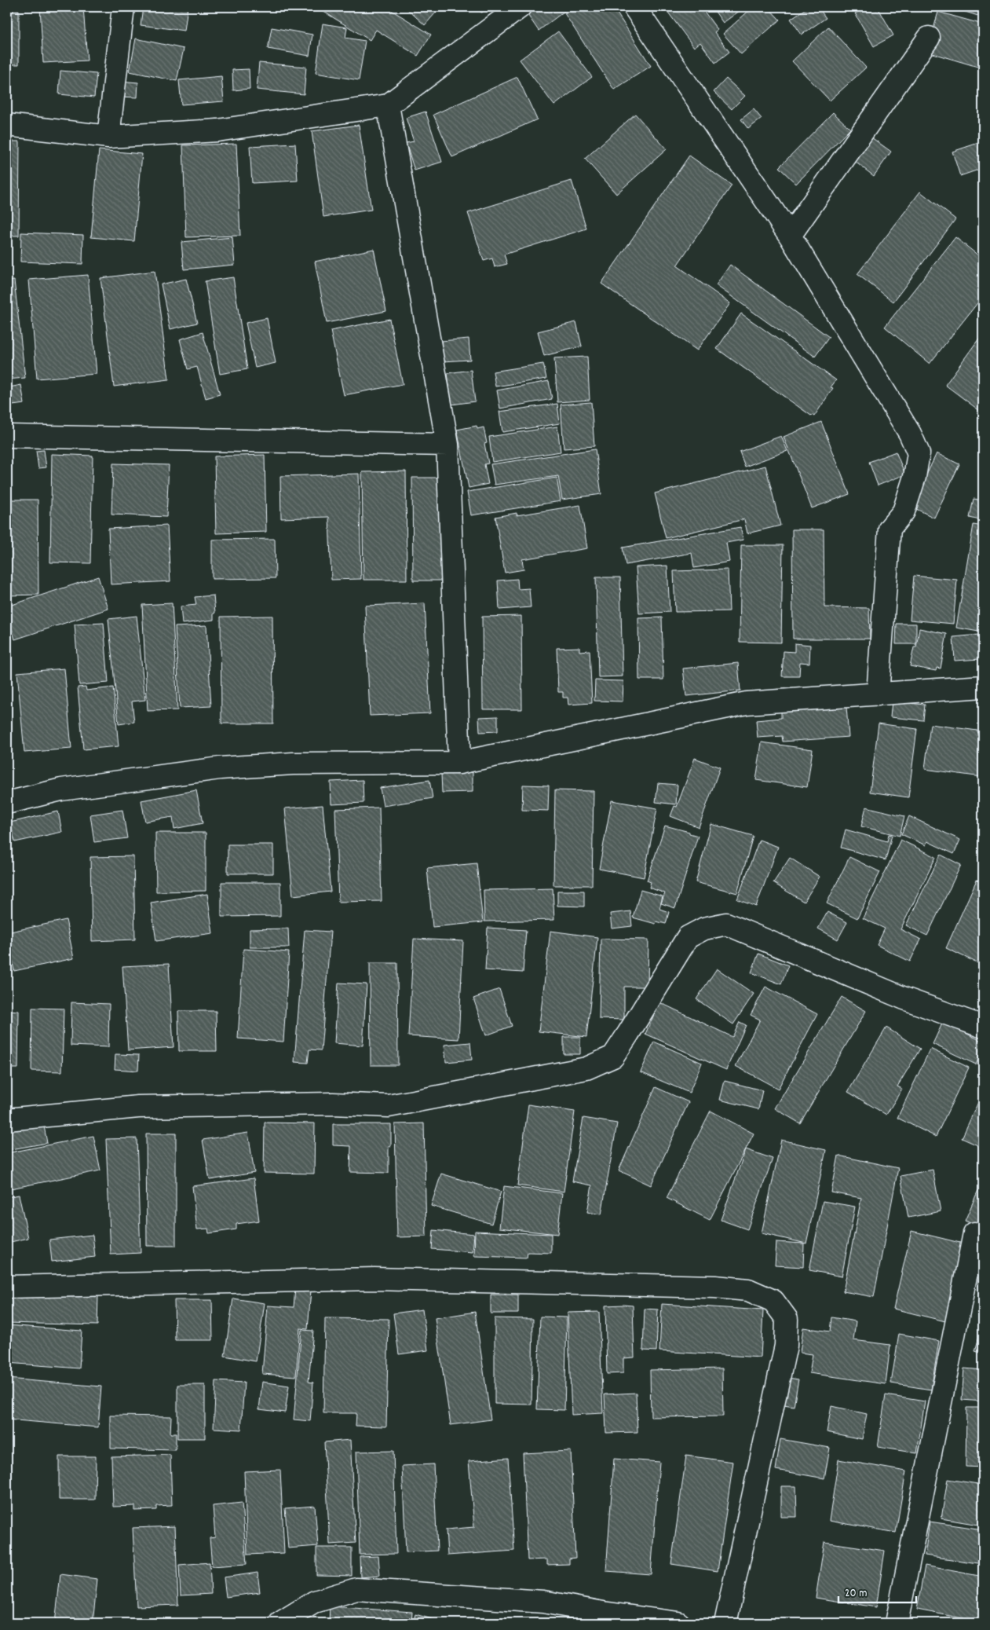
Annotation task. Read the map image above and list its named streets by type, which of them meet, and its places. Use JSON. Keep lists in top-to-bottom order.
{
  "scale_bar": "20 m"
}
